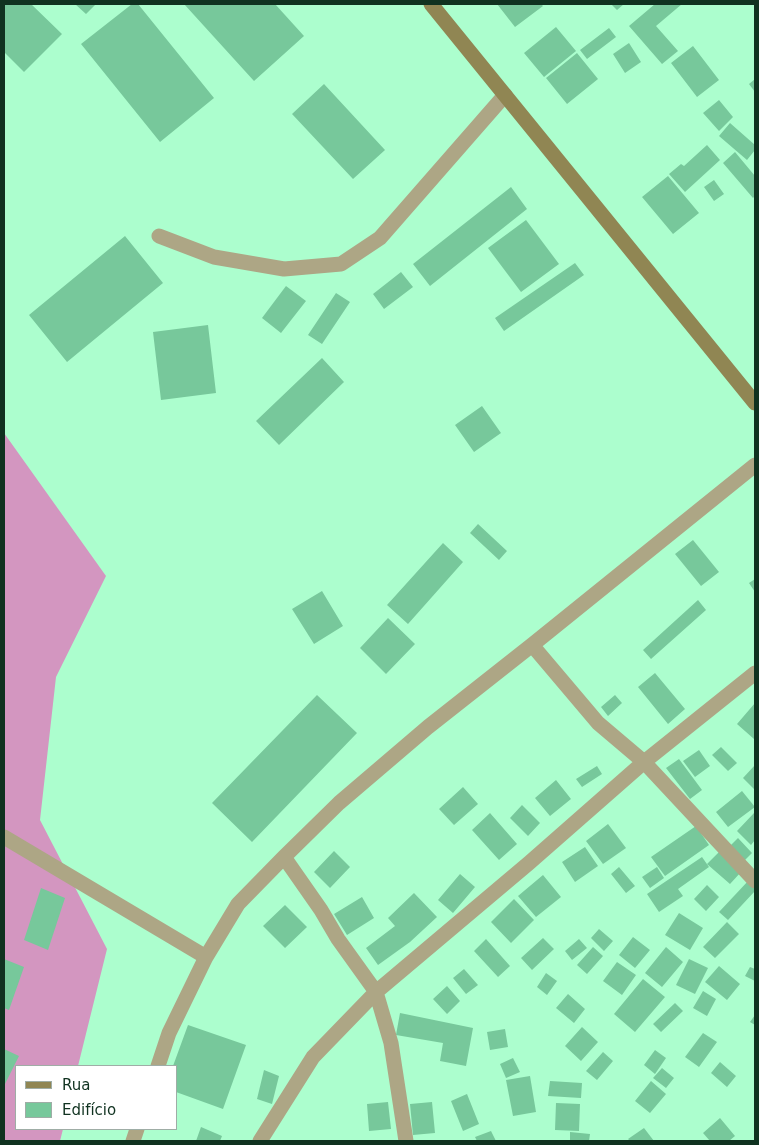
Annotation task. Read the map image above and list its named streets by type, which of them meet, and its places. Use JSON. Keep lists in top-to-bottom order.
{
  "legend": ["Rua", "Edifício"]
}
